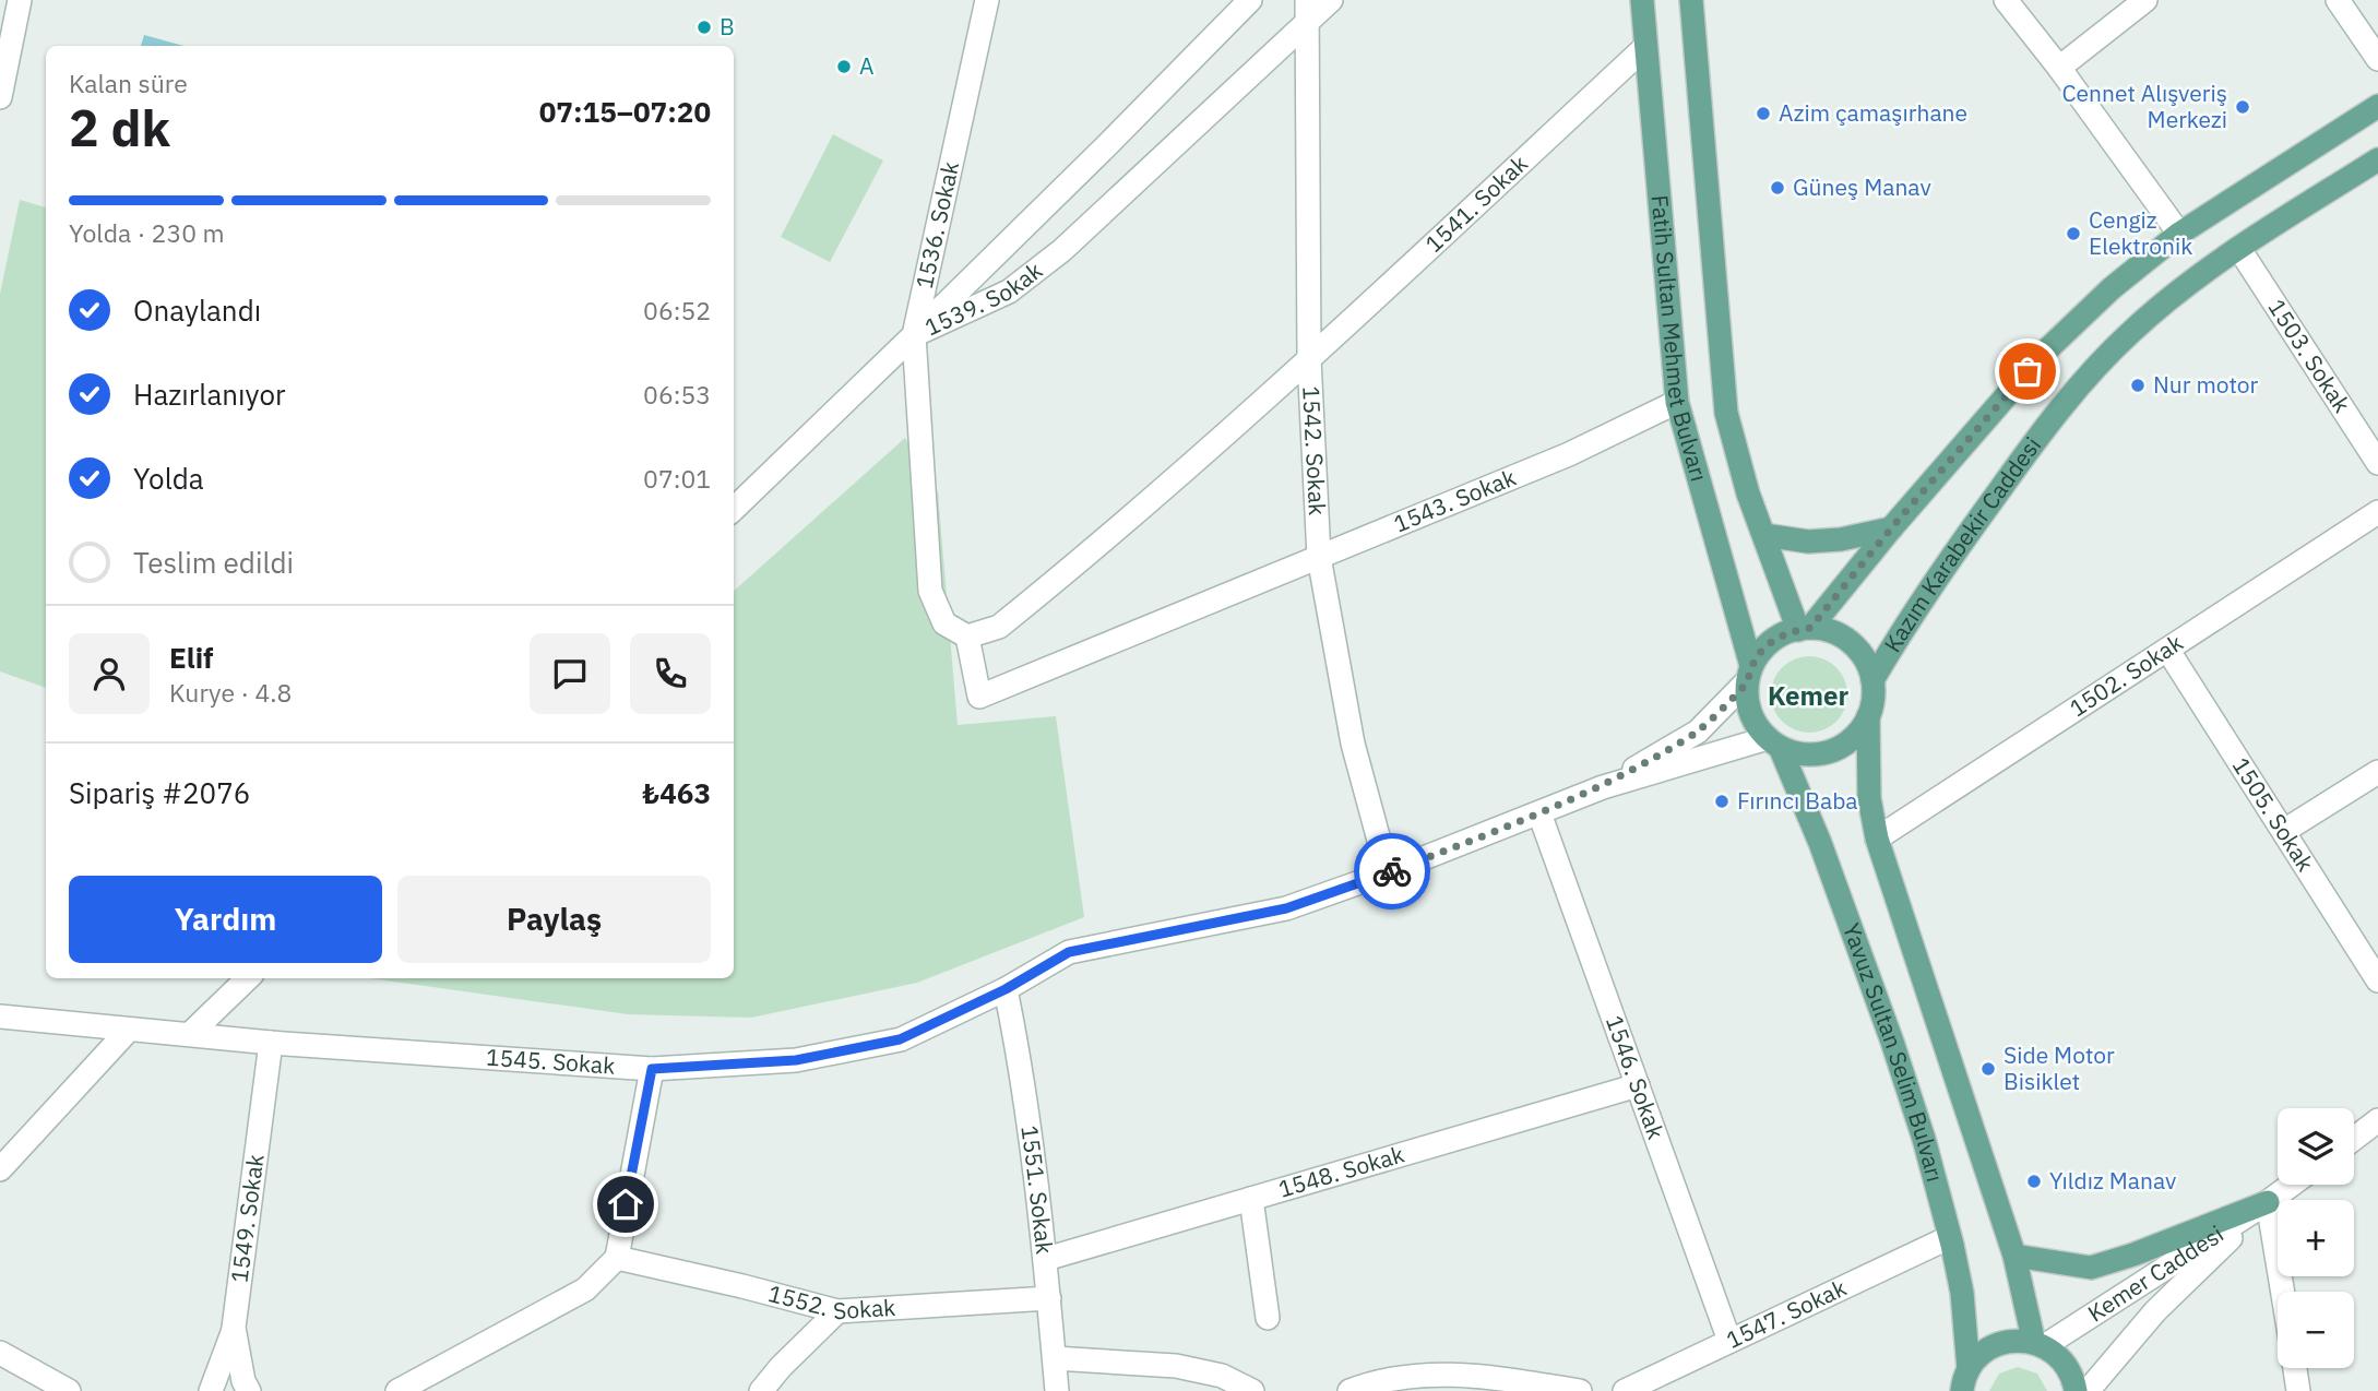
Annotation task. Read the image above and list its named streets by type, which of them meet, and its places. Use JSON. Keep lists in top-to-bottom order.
{
  "streets": {
    "main road": ["Fatih Sultan Mehmet Bulvarı", "Kazım Karabekir Caddesi", "Yavuz Sultan Selim Bulvarı"],
    "street": [
      "1541. Sokak",
      "1536. Sokak",
      "1539. Sokak",
      "1503. Sokak",
      "1542. Sokak",
      "1543. Sokak",
      "1502. Sokak",
      "1505. Sokak",
      "1545. Sokak",
      "1546. Sokak",
      "1548. Sokak",
      "1551. Sokak",
      "1549. Sokak",
      "Kemer Caddesi",
      "1552. Sokak",
      "1547. Sokak"
    ]
  },
  "crossings": [
    ["1541. Sokak", "1536. Sokak"],
    ["1541. Sokak", "Fatih Sultan Mehmet Bulvarı"],
    ["1541. Sokak", "1542. Sokak"],
    ["1541. Sokak", "1543. Sokak"],
    ["1536. Sokak", "1539. Sokak"],
    ["1536. Sokak", "1543. Sokak"],
    ["1539. Sokak", "1542. Sokak"],
    ["Fatih Sultan Mehmet Bulvarı", "1543. Sokak"],
    ["Fatih Sultan Mehmet Bulvarı", "Kazım Karabekir Caddesi"],
    ["Fatih Sultan Mehmet Bulvarı", "Yavuz Sultan Selim Bulvarı"],
    ["1503. Sokak", "Kazım Karabekir Caddesi"],
    ["1542. Sokak", "1543. Sokak"],
    ["1542. Sokak", "1545. Sokak"],
    ["Kazım Karabekir Caddesi", "Yavuz Sultan Selim Bulvarı"],
    ["1502. Sokak", "1505. Sokak"],
    ["Yavuz Sultan Selim Bulvarı", "1547. Sokak"],
    ["1545. Sokak", "1546. Sokak"],
    ["1545. Sokak", "1551. Sokak"],
    ["1545. Sokak", "1549. Sokak"],
    ["1546. Sokak", "1548. Sokak"],
    ["1546. Sokak", "1547. Sokak"],
    ["1548. Sokak", "1551. Sokak"],
    ["1551. Sokak", "1552. Sokak"]
  ],
  "districts": ["Kemer"],
  "places": [
    "B",
    "A",
    "Cennet Alışveriş Merkezi",
    "Azim çamaşırhane",
    "Güneş Manav",
    "Cengiz Elektronik",
    "Nur motor",
    "Fırıncı Baba",
    "Side Motor Bisiklet",
    "Yıldız Manav"
  ],
  "page": {
    "heading": ["2 dk", "Kalan süre", "07:15–07:20"],
    "panel": [
      "Elif",
      "Kurye · 4.8",
      "Sipariş #2076",
      "₺463"
    ],
    "bar": "Yolda · 230 m",
    "list": [
      ["Onaylandı", "06:52"],
      ["Hazırlanıyor", "06:53"],
      ["Yolda", "07:01"],
      "Teslim edildi"
    ],
    "buttons": ["Yardım", "Paylaş"],
    "map_buttons": ["+", "−"]
  }
}
